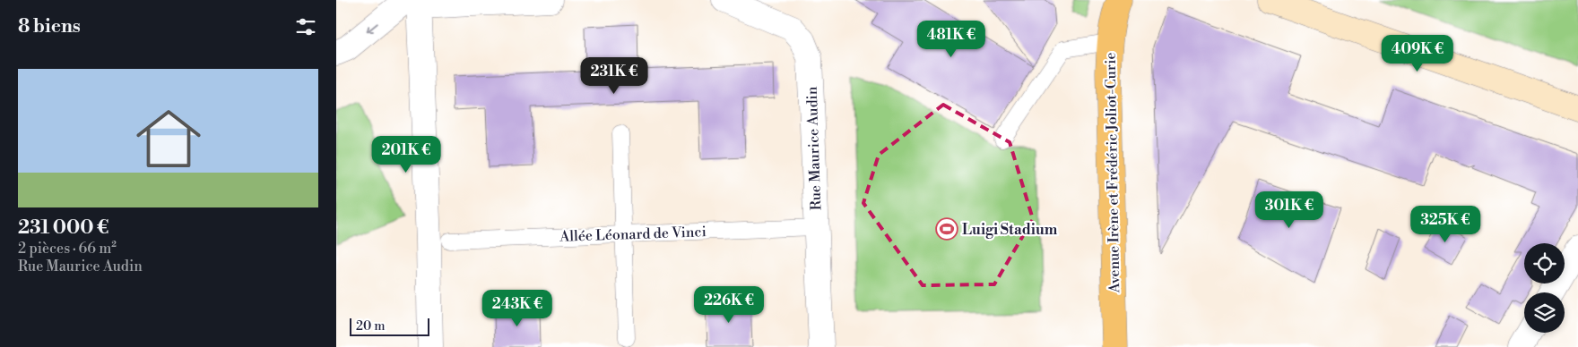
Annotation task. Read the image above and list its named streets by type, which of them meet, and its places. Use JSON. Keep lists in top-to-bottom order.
{
  "streets": {
    "main road": ["Avenue Irène et Frédéric Joliot-Curie"],
    "street": ["Rue Maurice Audin"],
    "lane": ["Allée Léonard de Vinci"]
  },
  "crossings": [
    ["Rue Maurice Audin", "Allée Léonard de Vinci"]
  ],
  "places": {
    "sports": ["Luigi Stadium"]
  },
  "scale_bar": "20 m",
  "page": {
    "heading": "8 biens",
    "price": [
      "481K €",
      "409K €",
      "231K €",
      "201K €",
      "301K €",
      "325K €",
      "226K €",
      "243K €"
    ],
    "list": [
      {
        "name": "231 000 €",
        "note": "2 pièces · 66 m² · Rue Maurice Audin"
      }
    ],
    "scale": "20 m"
  }
}
